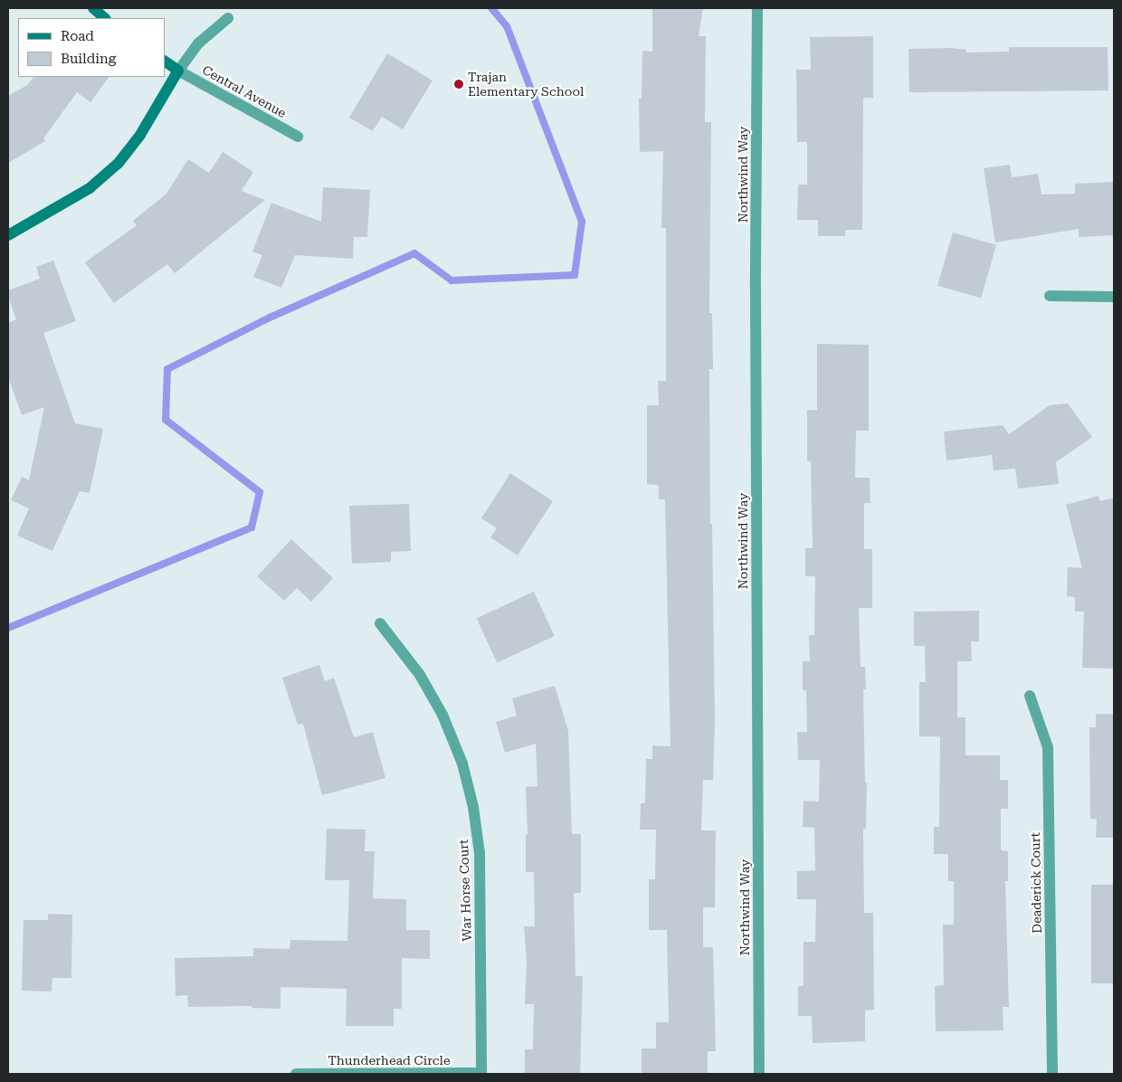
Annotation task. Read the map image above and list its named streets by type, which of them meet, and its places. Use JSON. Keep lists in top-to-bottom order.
{
  "streets": {
    "street": [
      "Central Avenue",
      "Northwind Way",
      "Deaderick Court",
      "War Horse Court",
      "Thunderhead Circle"
    ]
  },
  "crossings": [
    ["War Horse Court", "Thunderhead Circle"]
  ],
  "places": ["Trajan Elementary School"],
  "legend": ["Road", "Building"]
}
